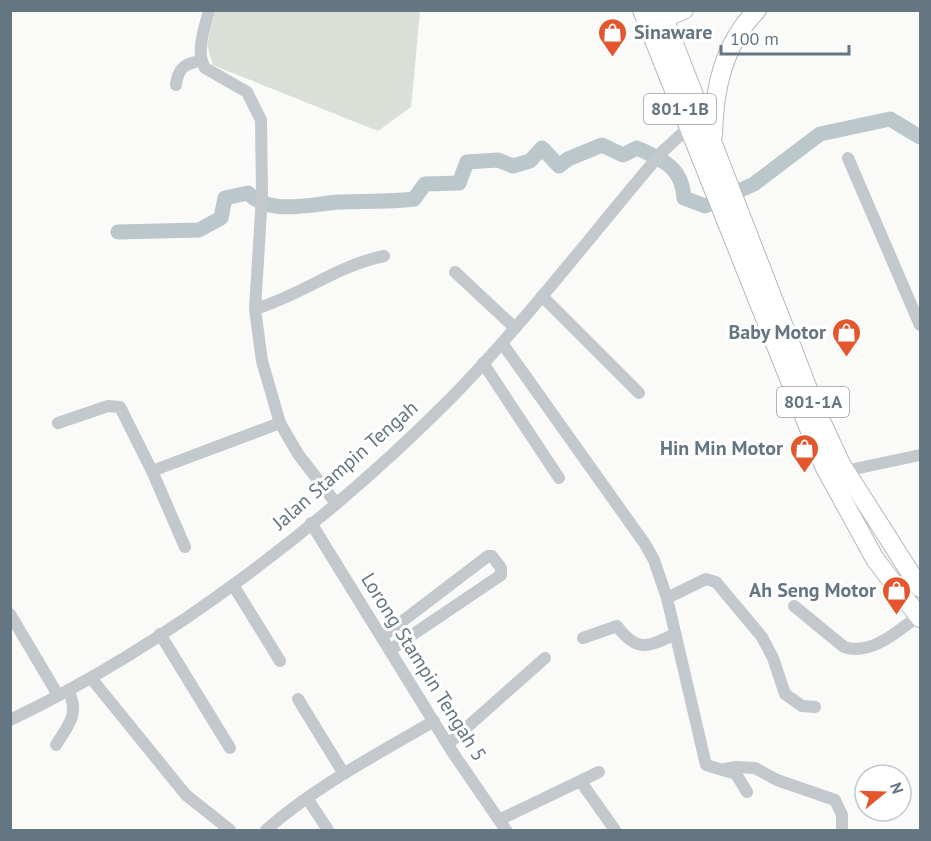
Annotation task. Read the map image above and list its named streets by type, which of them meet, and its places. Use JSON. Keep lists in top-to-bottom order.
{
  "streets": {
    "highway": ["801-1B", "801-1A"],
    "street": ["Jalan Stampin Tengah", "Lorong Stampin Tengah 5"]
  },
  "crossings": [
    ["801-1B", "801-1A"],
    ["801-1B", "Jalan Stampin Tengah"],
    ["Jalan Stampin Tengah", "Lorong Stampin Tengah 5"]
  ],
  "places": {
    "shop": [
      "Sinaware",
      "Baby Motor",
      "Hin Min Motor",
      "Ah Seng Motor"
    ]
  },
  "scale_bar": "100 m",
  "north": "right"
}
